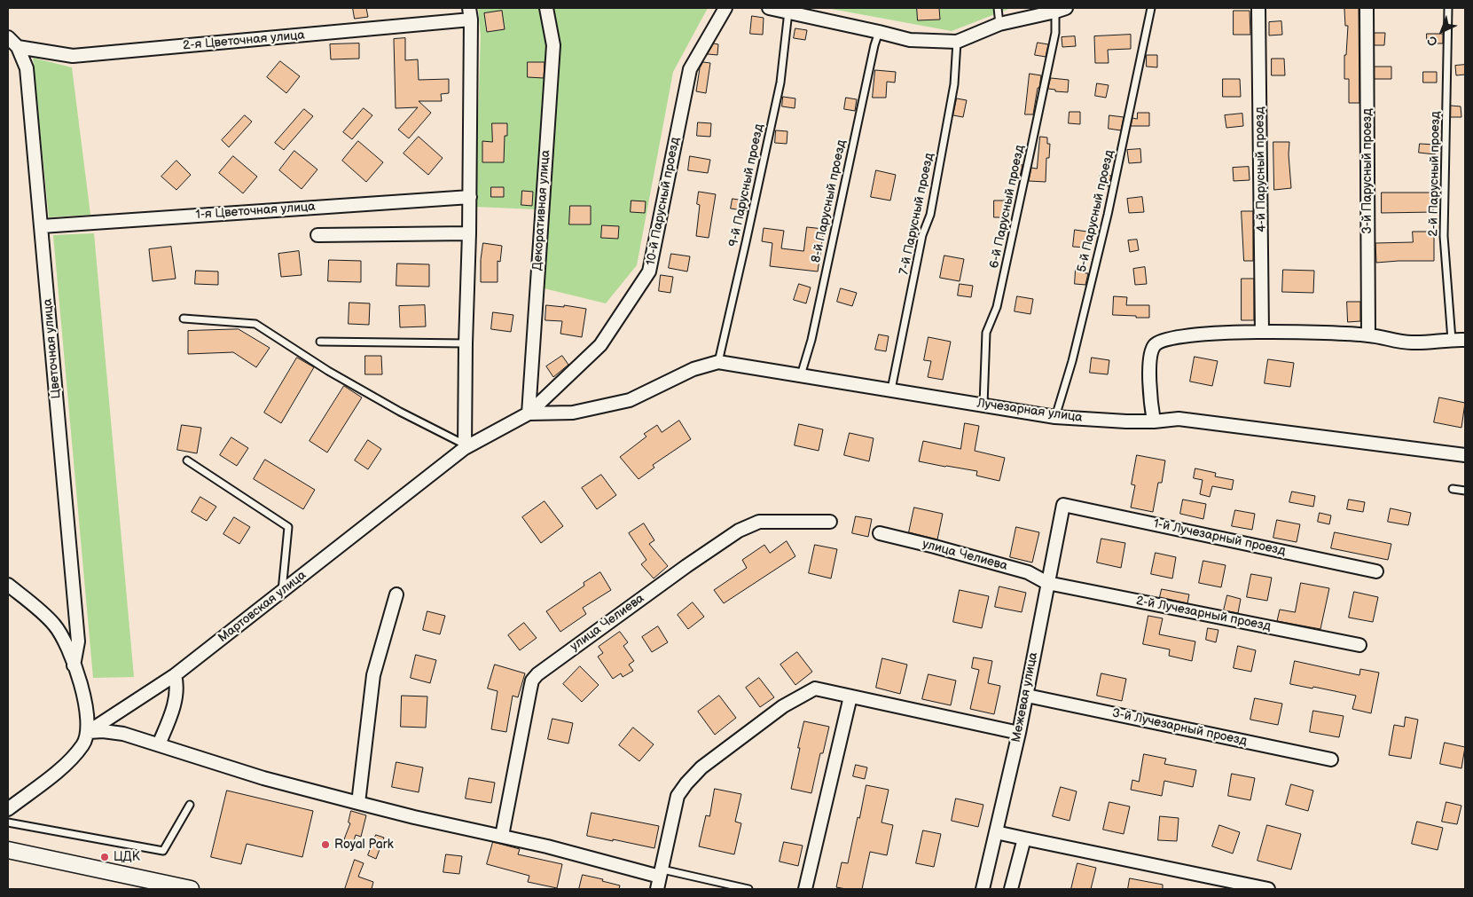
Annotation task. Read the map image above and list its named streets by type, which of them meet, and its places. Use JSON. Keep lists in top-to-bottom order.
{
  "streets": {
    "street": [
      "2-я Цветочная улица",
      "4-й Парусный проезд",
      "3-й Парусный проезд",
      "10-й Парусный проезд",
      "Декоративная улица",
      "1-я Цветочная улица",
      "Цветочная улица",
      "Лучезарная улица",
      "1-й Лучезарный проезд",
      "улица Челиева",
      "Мартовская улица",
      "2-й Лучезарный проезд",
      "Межевая улица",
      "3-й Лучезарный проезд"
    ],
    "lane": [
      "2-й Парусный проезд",
      "9-й Парусный проезд",
      "8-й Парусный проезд",
      "6-й Парусный проезд",
      "5-й Парусный проезд",
      "7-й Парусный проезд"
    ]
  },
  "crossings": [
    ["2-я Цветочная улица", "Цветочная улица"],
    ["9-й Парусный проезд", "Лучезарная улица"],
    ["10-й Парусный проезд", "Декоративная улица"],
    ["10-й Парусный проезд", "Лучезарная улица"],
    ["10-й Парусный проезд", "Мартовская улица"],
    ["8-й Парусный проезд", "Лучезарная улица"],
    ["6-й Парусный проезд", "Лучезарная улица"],
    ["Декоративная улица", "Лучезарная улица"],
    ["Декоративная улица", "Мартовская улица"],
    ["1-я Цветочная улица", "Цветочная улица"],
    ["5-й Парусный проезд", "Лучезарная улица"],
    ["7-й Парусный проезд", "Лучезарная улица"],
    ["Лучезарная улица", "Мартовская улица"],
    ["1-й Лучезарный проезд", "Межевая улица"],
    ["улица Челиева", "2-й Лучезарный проезд"],
    ["улица Челиева", "Межевая улица"],
    ["2-й Лучезарный проезд", "Межевая улица"],
    ["Межевая улица", "3-й Лучезарный проезд"]
  ],
  "places": ["Royal Park", "ЦДК"],
  "north": "bottom left"
}
